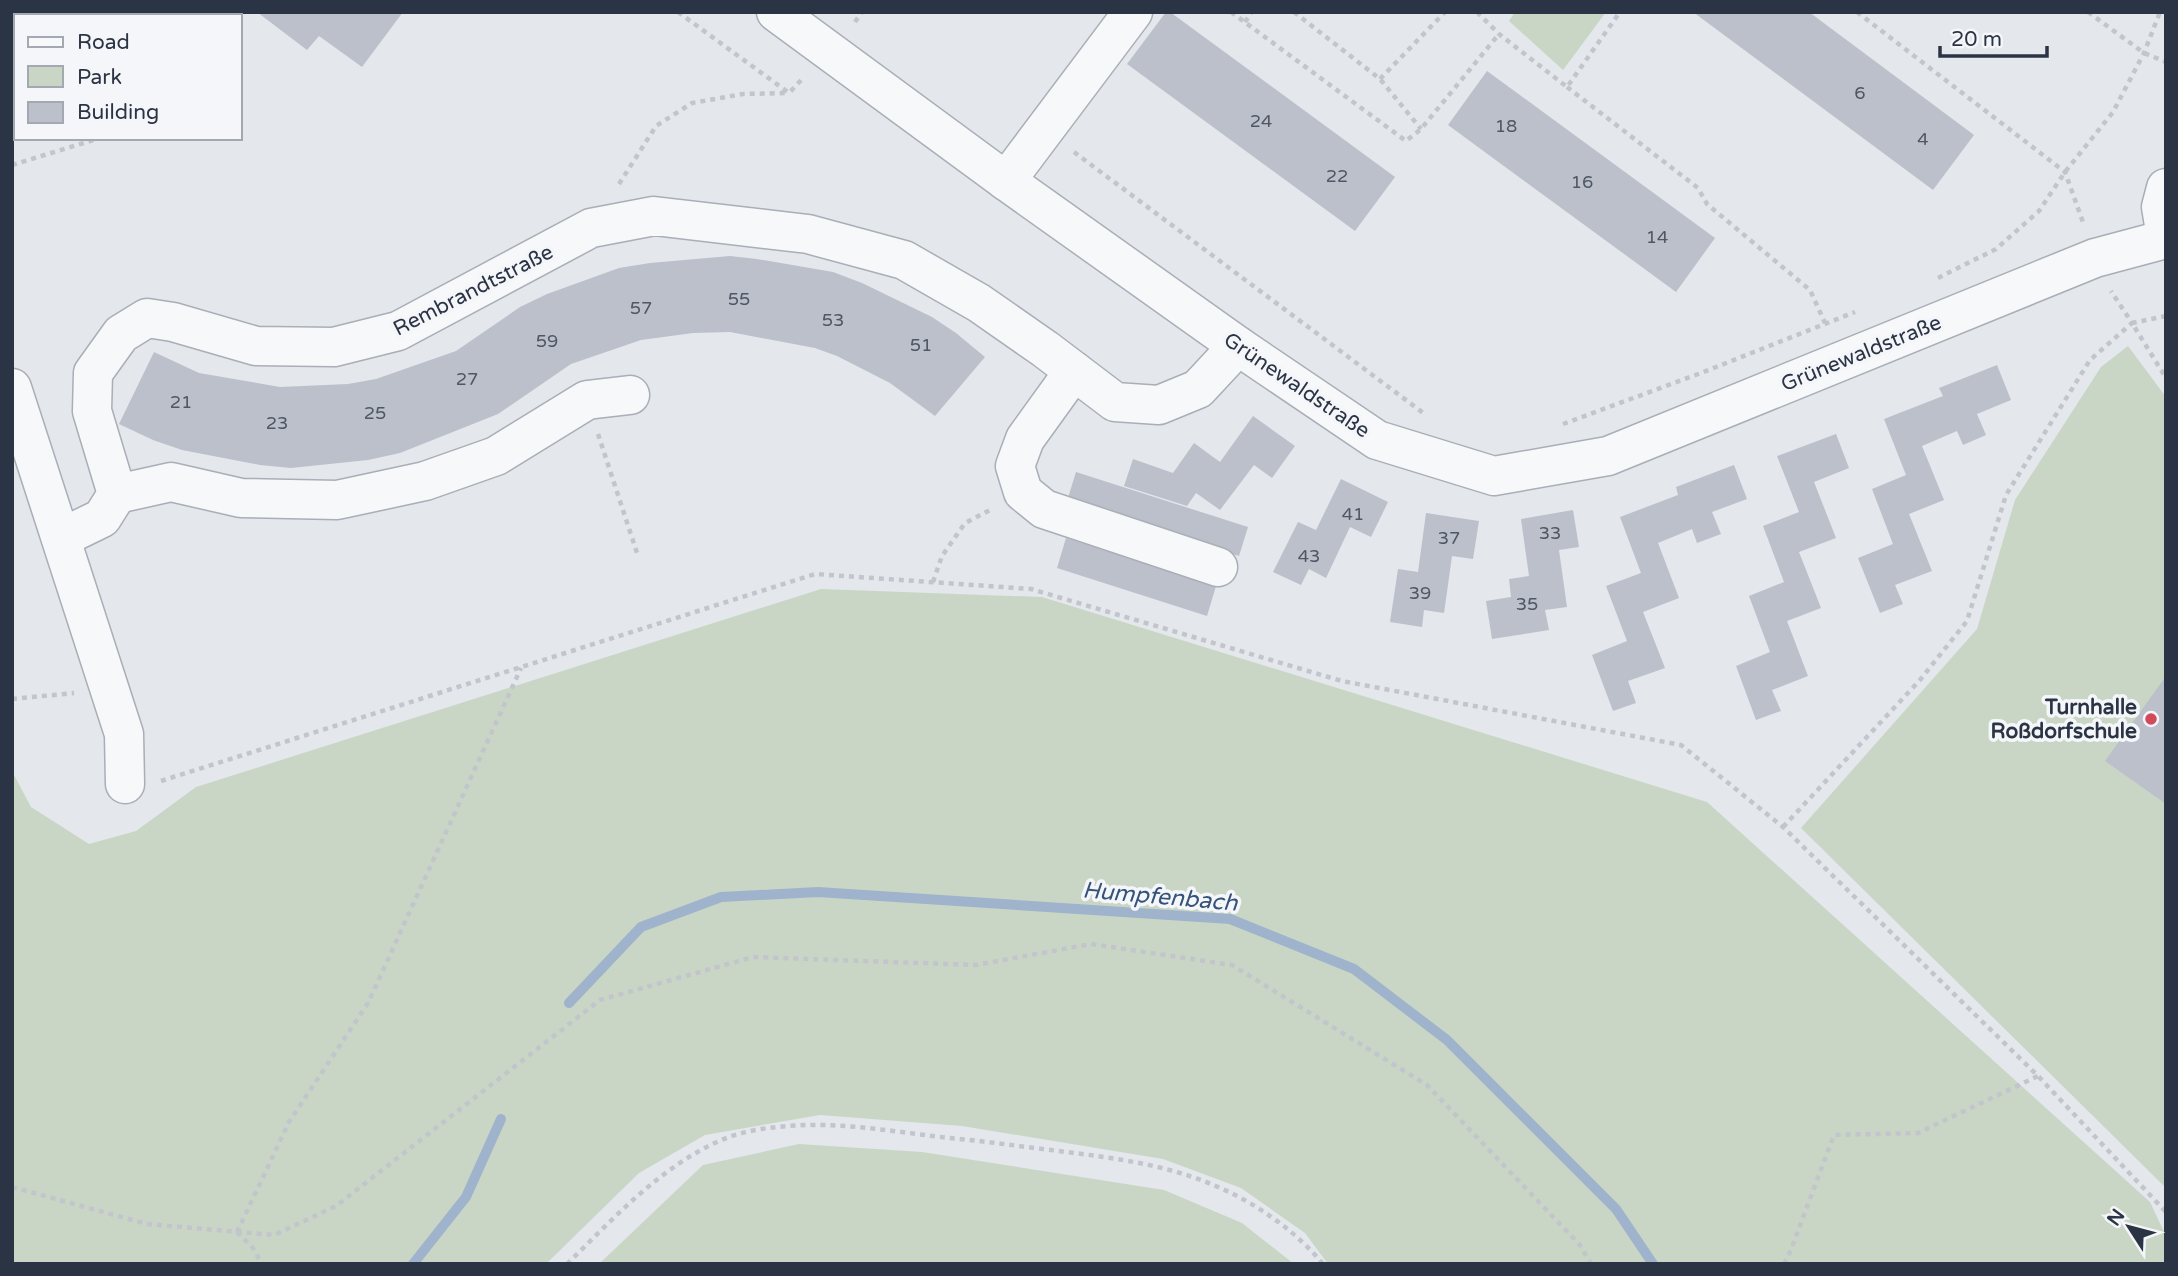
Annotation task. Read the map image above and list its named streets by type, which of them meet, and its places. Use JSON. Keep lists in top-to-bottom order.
{
  "streets": {
    "street": ["Rembrandtstraße", "Grünewaldstraße"]
  },
  "crossings": [
    ["Rembrandtstraße", "Grünewaldstraße"]
  ],
  "water": ["Humpfenbach"],
  "places": ["Turnhalle Roßdorfschule"],
  "house_numbers": [
    "6",
    "24",
    "18",
    "4",
    "22",
    "16",
    "14",
    "55",
    "57",
    "53",
    "59",
    "51",
    "27",
    "21",
    "25",
    "23",
    "41",
    "33",
    "37",
    "43",
    "39",
    "35"
  ],
  "legend": ["Road", "Park", "Building"],
  "scale_bar": "20 m",
  "north": "top left"
}
